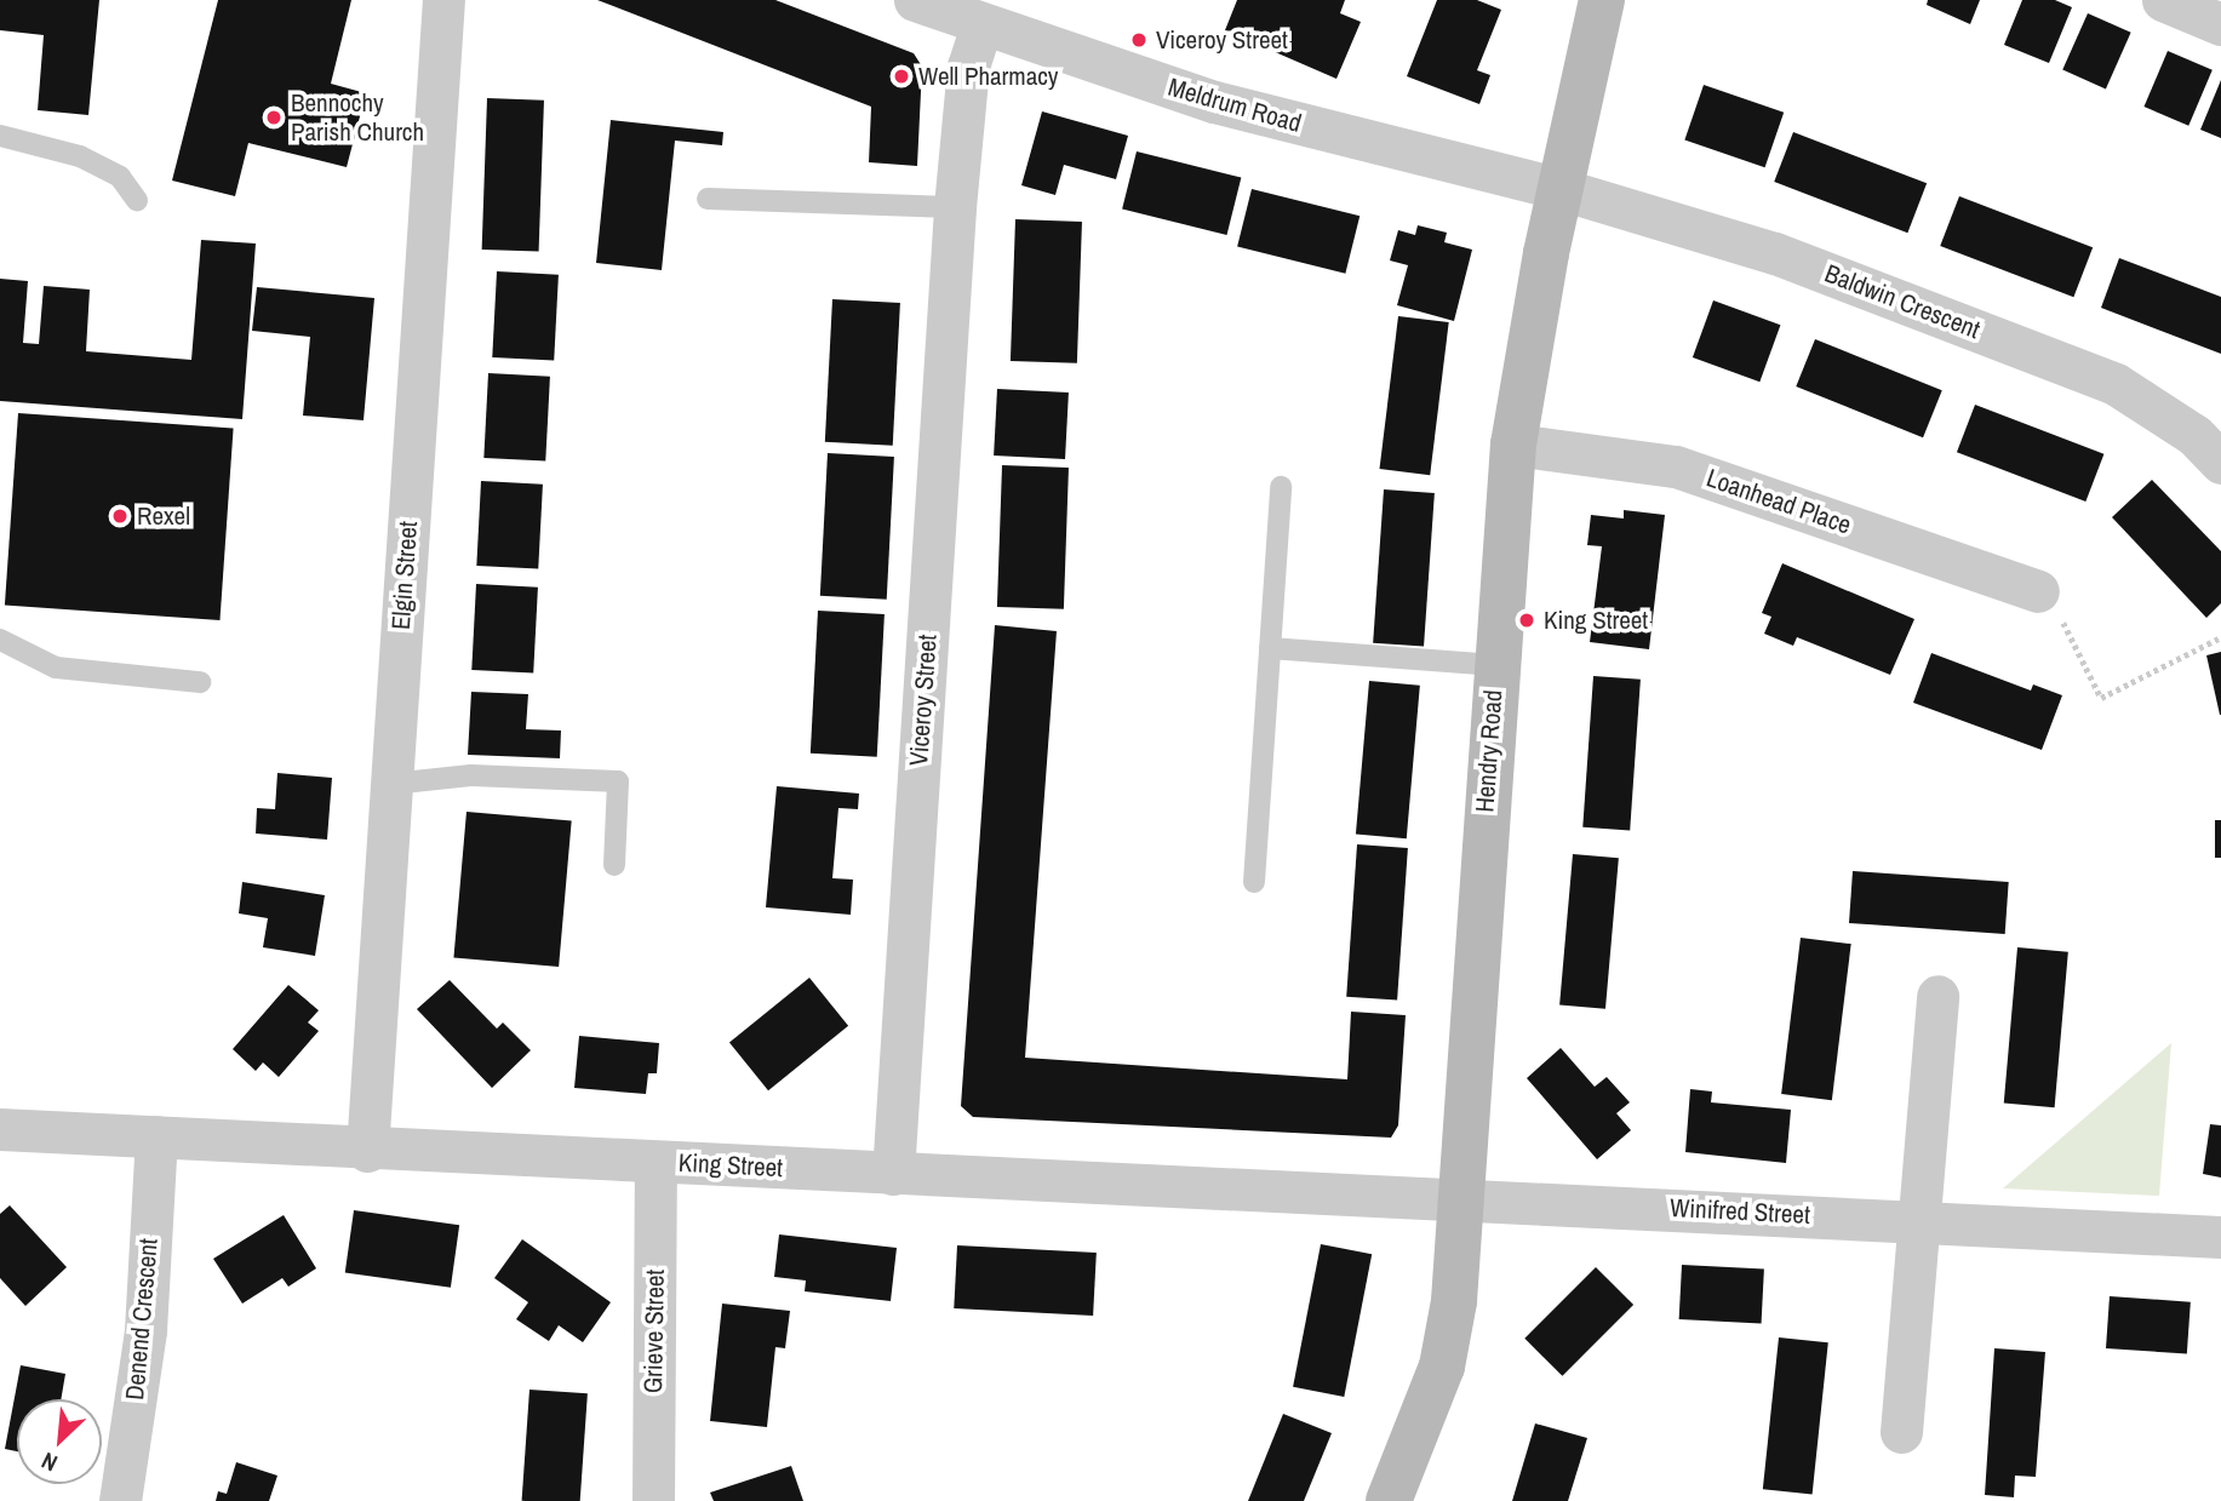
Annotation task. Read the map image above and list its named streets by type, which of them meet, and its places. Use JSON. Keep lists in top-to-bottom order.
{
  "streets": {
    "street": [
      "Meldrum Road",
      "Baldwin Crescent",
      "Loanhead Place",
      "Elgin Street",
      "Viceroy Street",
      "Hendry Road",
      "King Street",
      "Winifred Street",
      "Denend Crescent",
      "Grieve Street"
    ]
  },
  "crossings": [
    ["Meldrum Road", "Baldwin Crescent"],
    ["Meldrum Road", "Viceroy Street"],
    ["Meldrum Road", "Hendry Road"],
    ["Baldwin Crescent", "Hendry Road"],
    ["Loanhead Place", "Hendry Road"],
    ["Elgin Street", "King Street"],
    ["Viceroy Street", "King Street"],
    ["Hendry Road", "King Street"],
    ["Hendry Road", "Winifred Street"],
    ["King Street", "Winifred Street"],
    ["King Street", "Denend Crescent"],
    ["King Street", "Grieve Street"]
  ],
  "places": [
    "Viceroy Street",
    "Well Pharmacy",
    "Bennochy Parish Church",
    "Rexel",
    "King Street"
  ],
  "north": "bottom left"
}
